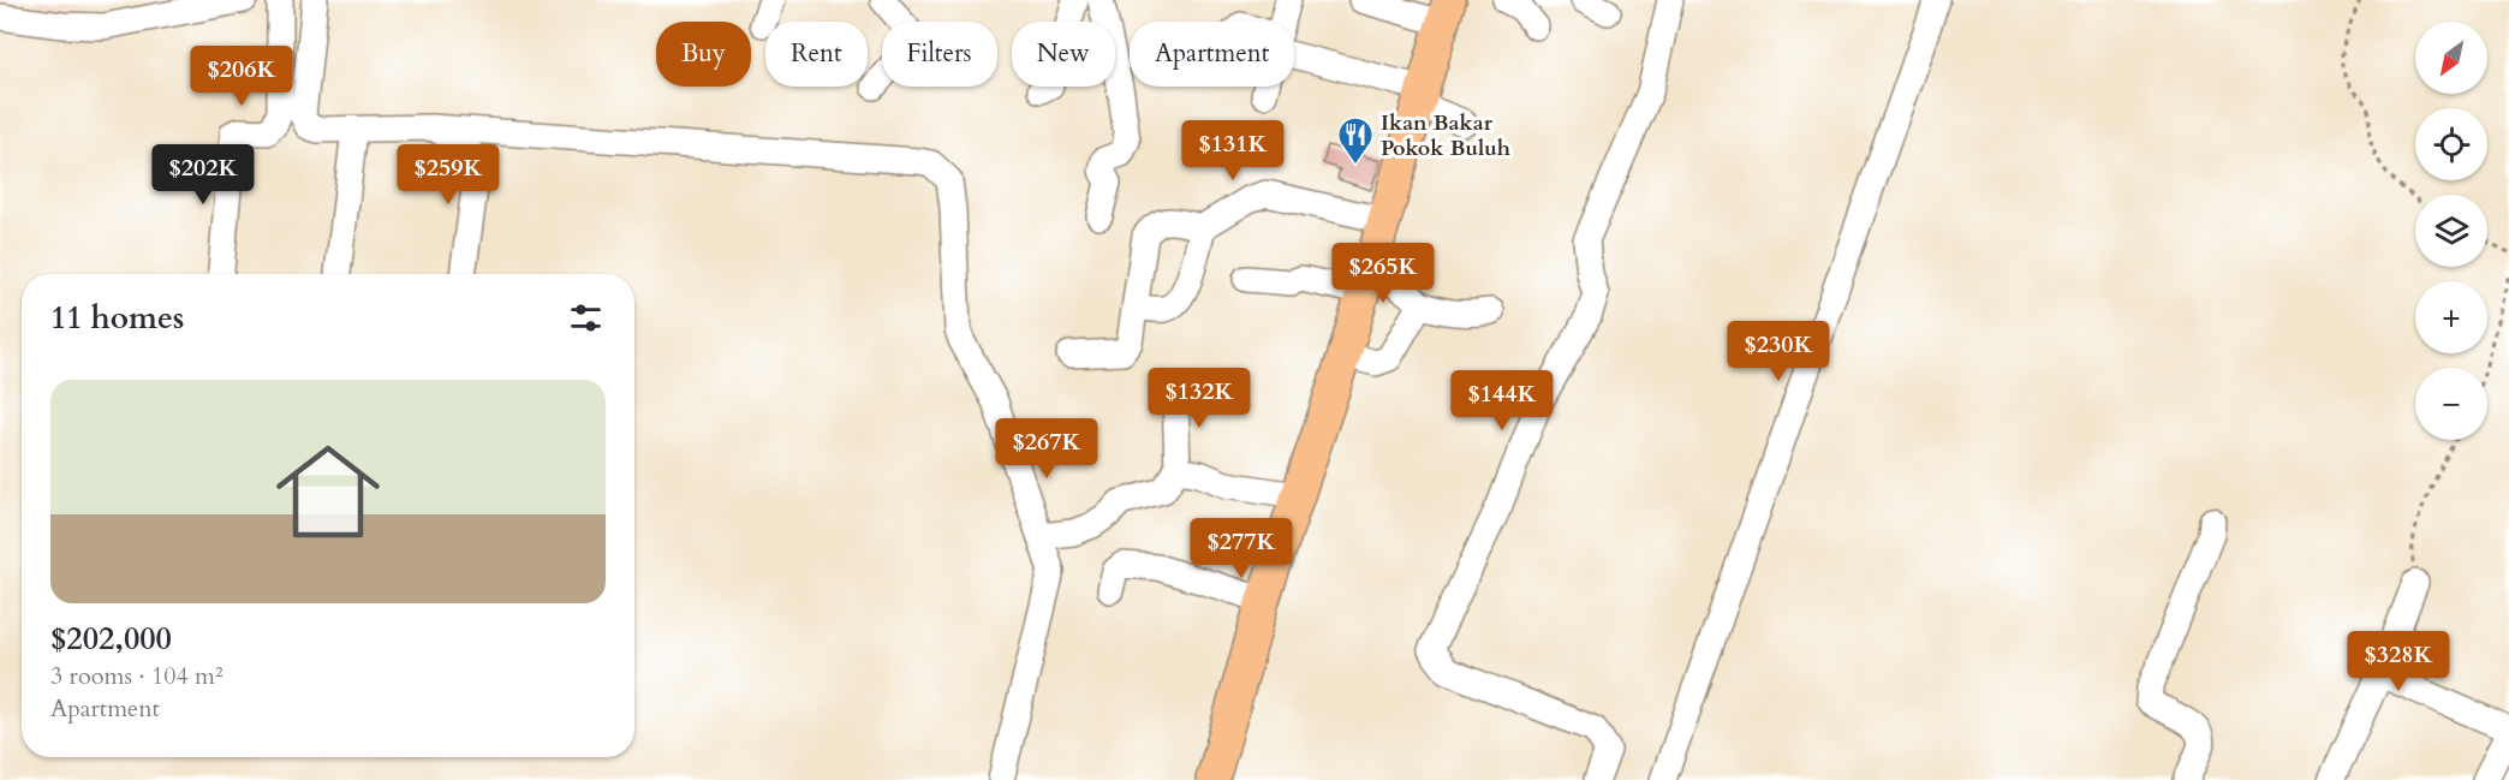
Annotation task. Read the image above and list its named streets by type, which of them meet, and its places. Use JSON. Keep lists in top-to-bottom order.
{
  "places": {
    "restaurant": ["Ikan Bakar Pokok Buluh"]
  },
  "north": "bottom left",
  "page": {
    "map_buttons": ["+", "−"],
    "chip": [
      "Buy",
      "Rent",
      "Filters",
      "New",
      "Apartment"
    ],
    "price": [
      "$206K",
      "$131K",
      "$202K",
      "$259K",
      "$265K",
      "$230K",
      "$132K",
      "$144K",
      "$267K",
      "$277K",
      "$328K"
    ],
    "heading": "11 homes",
    "list": [
      {
        "name": "$202,000",
        "note": "3 rooms · 104 m² · Apartment"
      }
    ]
  }
}
